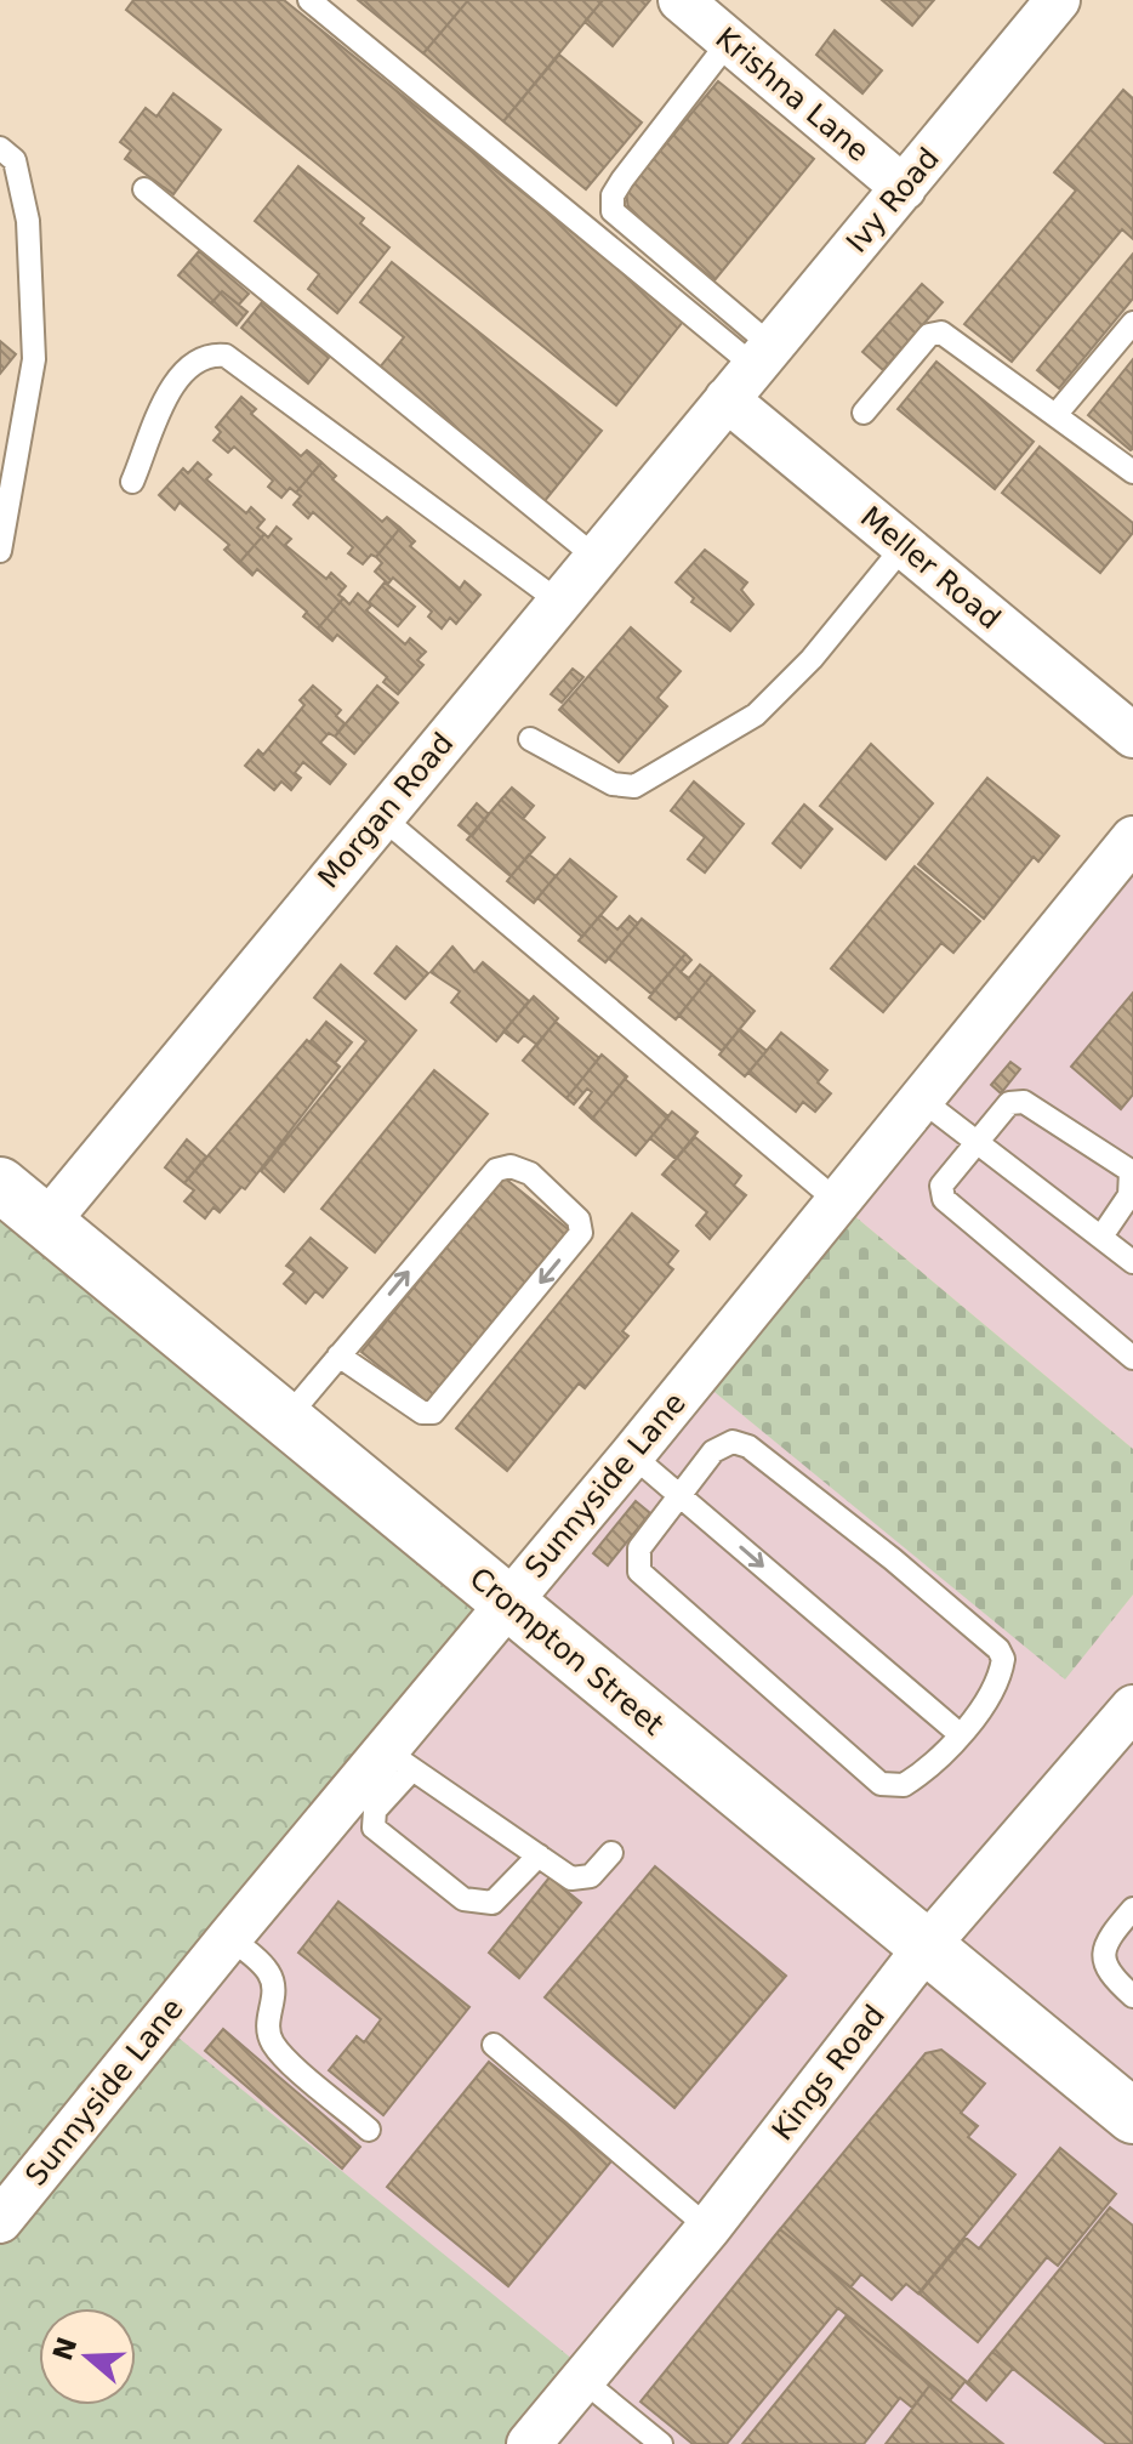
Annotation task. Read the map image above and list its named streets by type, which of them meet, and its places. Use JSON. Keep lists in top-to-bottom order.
{
  "streets": {
    "street": [
      "Krishna Lane",
      "Ivy Road",
      "Meller Road",
      "Morgan Road",
      "Sunnyside Lane",
      "Crompton Street",
      "Kings Road"
    ]
  },
  "crossings": [
    ["Krishna Lane", "Ivy Road"],
    ["Ivy Road", "Meller Road"],
    ["Ivy Road", "Morgan Road"],
    ["Meller Road", "Morgan Road"],
    ["Morgan Road", "Crompton Street"],
    ["Sunnyside Lane", "Crompton Street"],
    ["Crompton Street", "Kings Road"]
  ],
  "north": "left"
}
